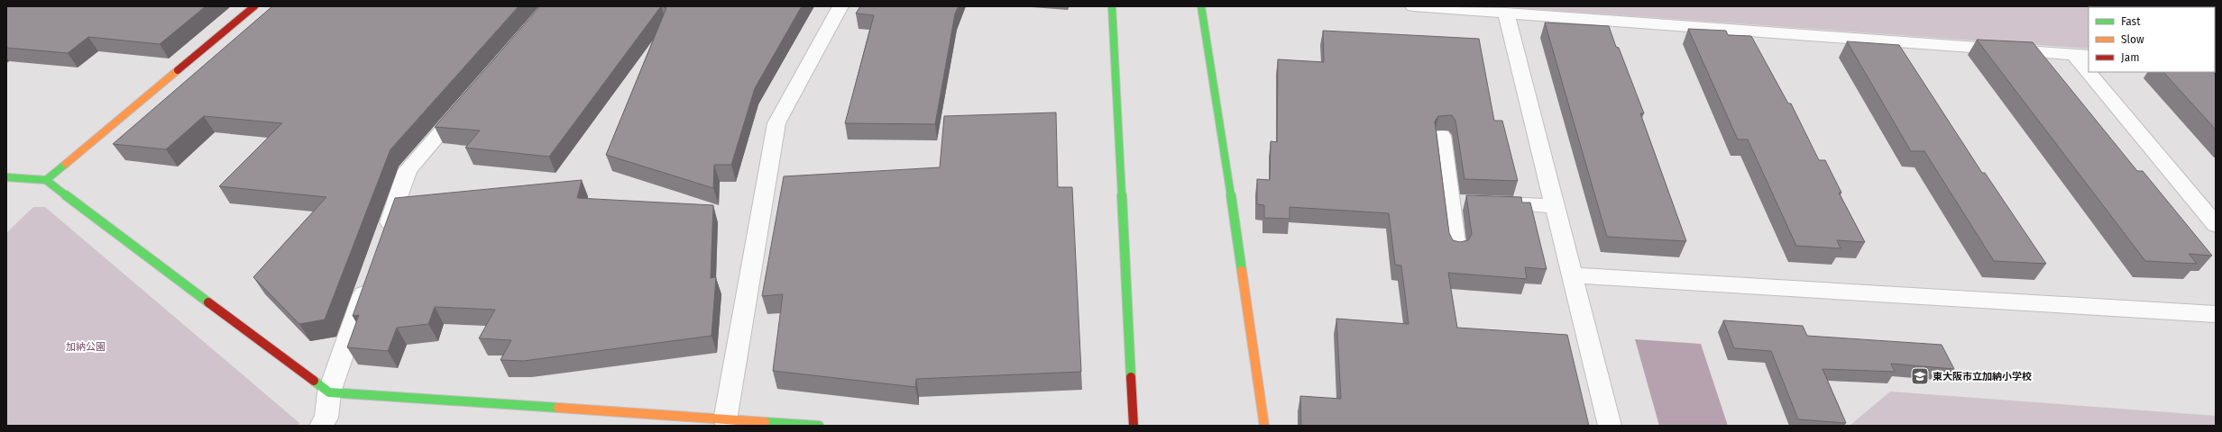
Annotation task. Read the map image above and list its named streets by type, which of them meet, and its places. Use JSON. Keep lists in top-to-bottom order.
{
  "parks": ["加納公園"],
  "places": {
    "school or university": ["東大阪市立加納小学校"]
  },
  "legend": ["Fast", "Slow", "Jam"]
}
